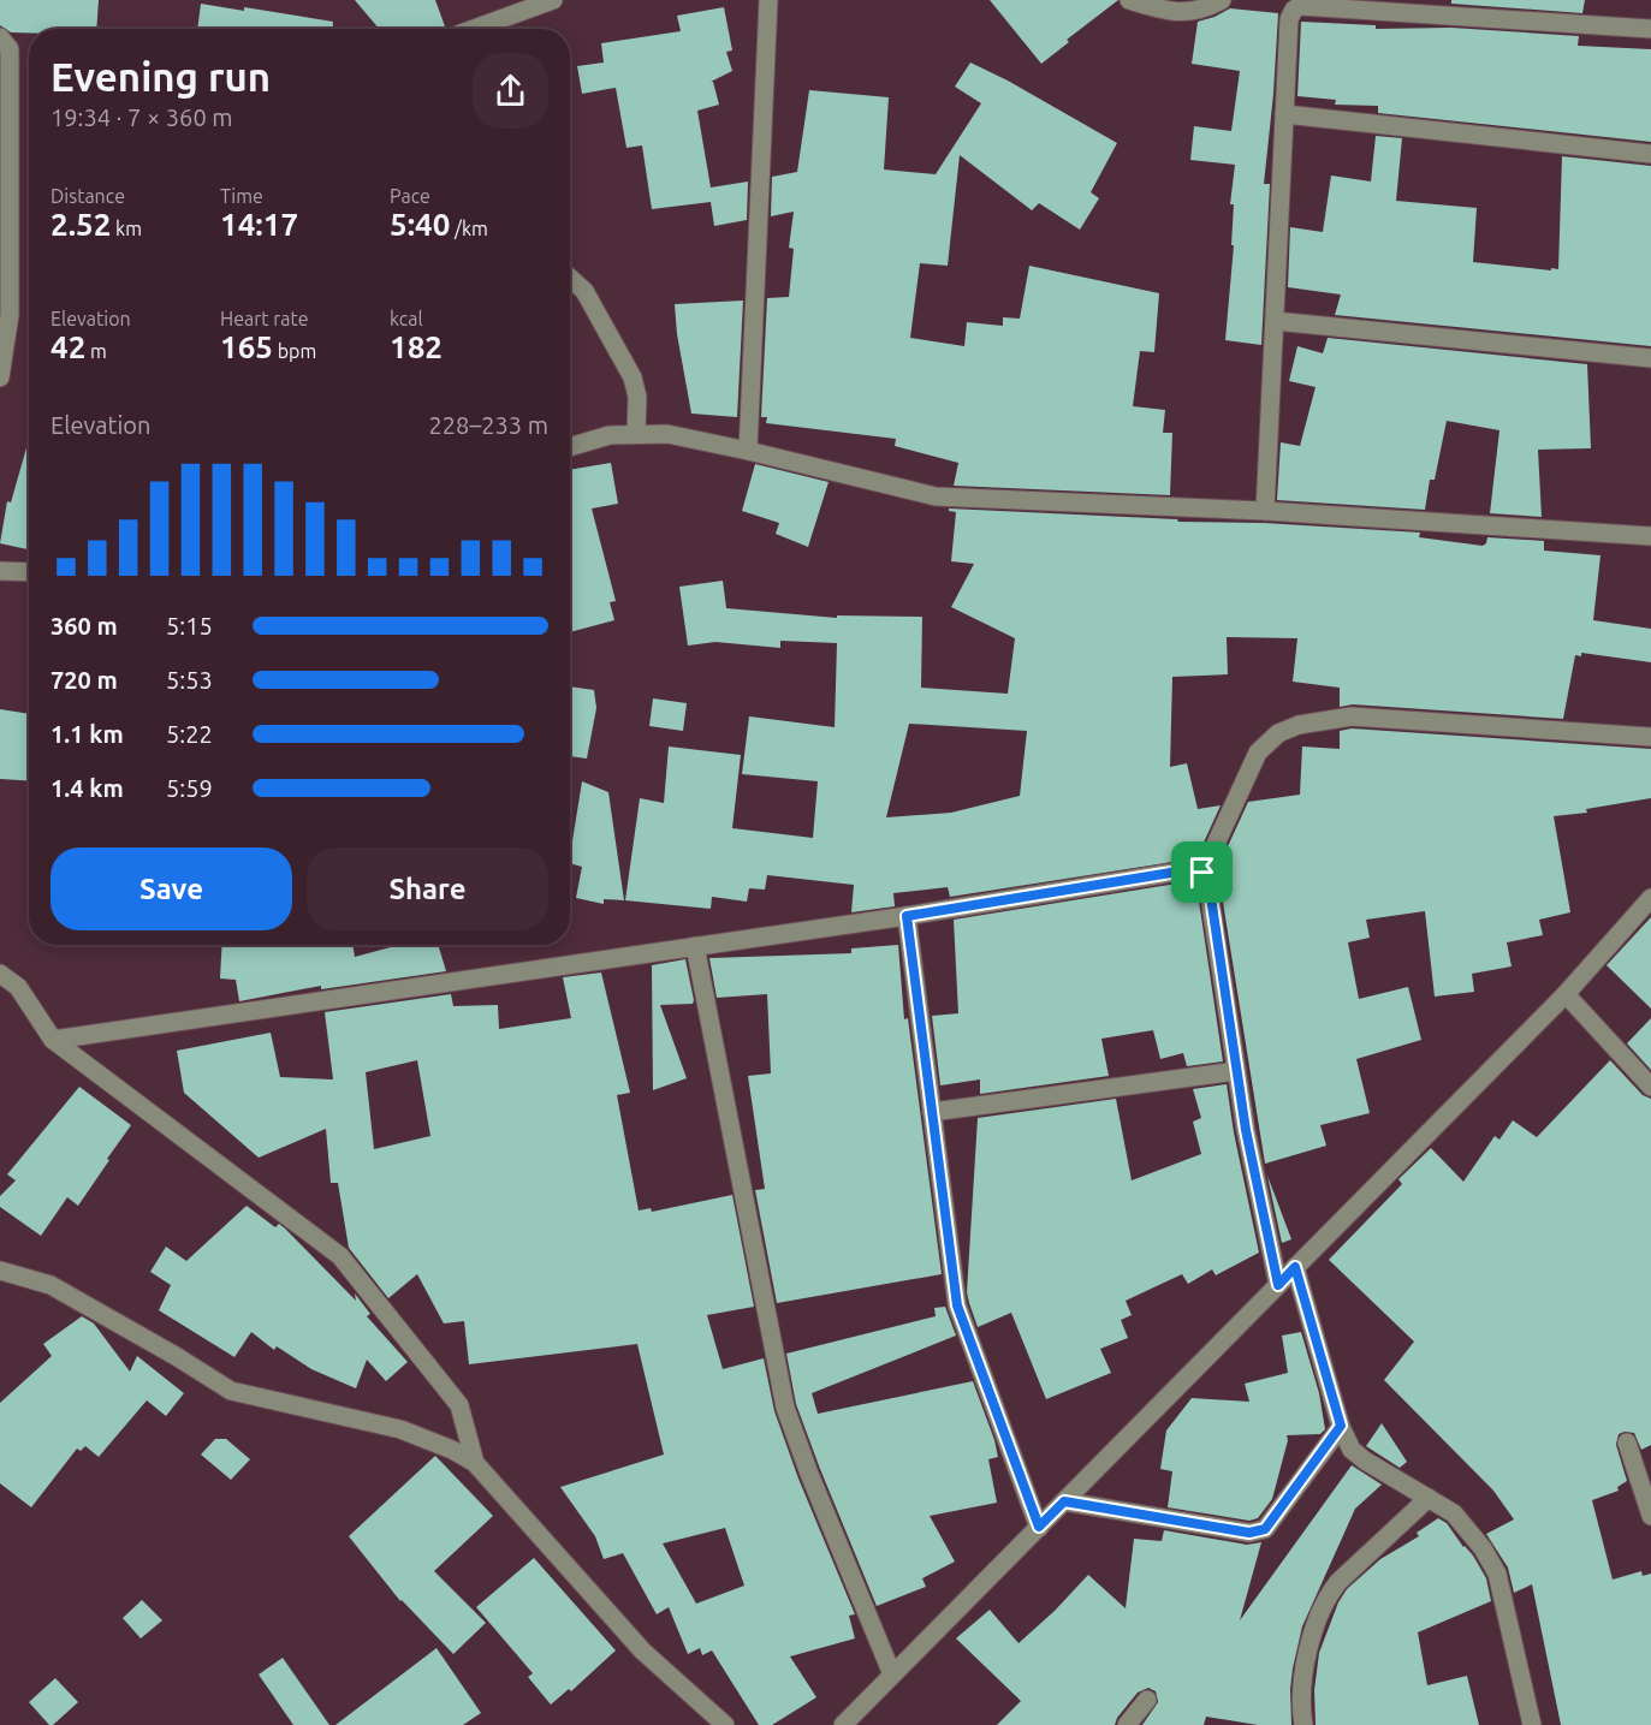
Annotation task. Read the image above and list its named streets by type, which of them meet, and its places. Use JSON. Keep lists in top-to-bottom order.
{
  "page": {
    "heading": ["Evening run", "19:34 · 7 × 360 m"],
    "stats": [
      ["Distance", "2.52 km"],
      ["Time", "14:17"],
      ["Pace", "5:40 /km"],
      ["Elevation", "42 m"],
      ["Heart rate", "165 bpm"],
      ["kcal", "182"]
    ],
    "chart": ["Elevation", "228–233 m"],
    "list": [
      {
        "name": "360 m",
        "note": "5:15"
      },
      {
        "name": "720 m",
        "note": "5:53"
      },
      {
        "name": "1.1 km",
        "note": "5:22"
      },
      {
        "name": "1.4 km",
        "note": "5:59"
      }
    ],
    "buttons": ["Save", "Share"]
  }
}
